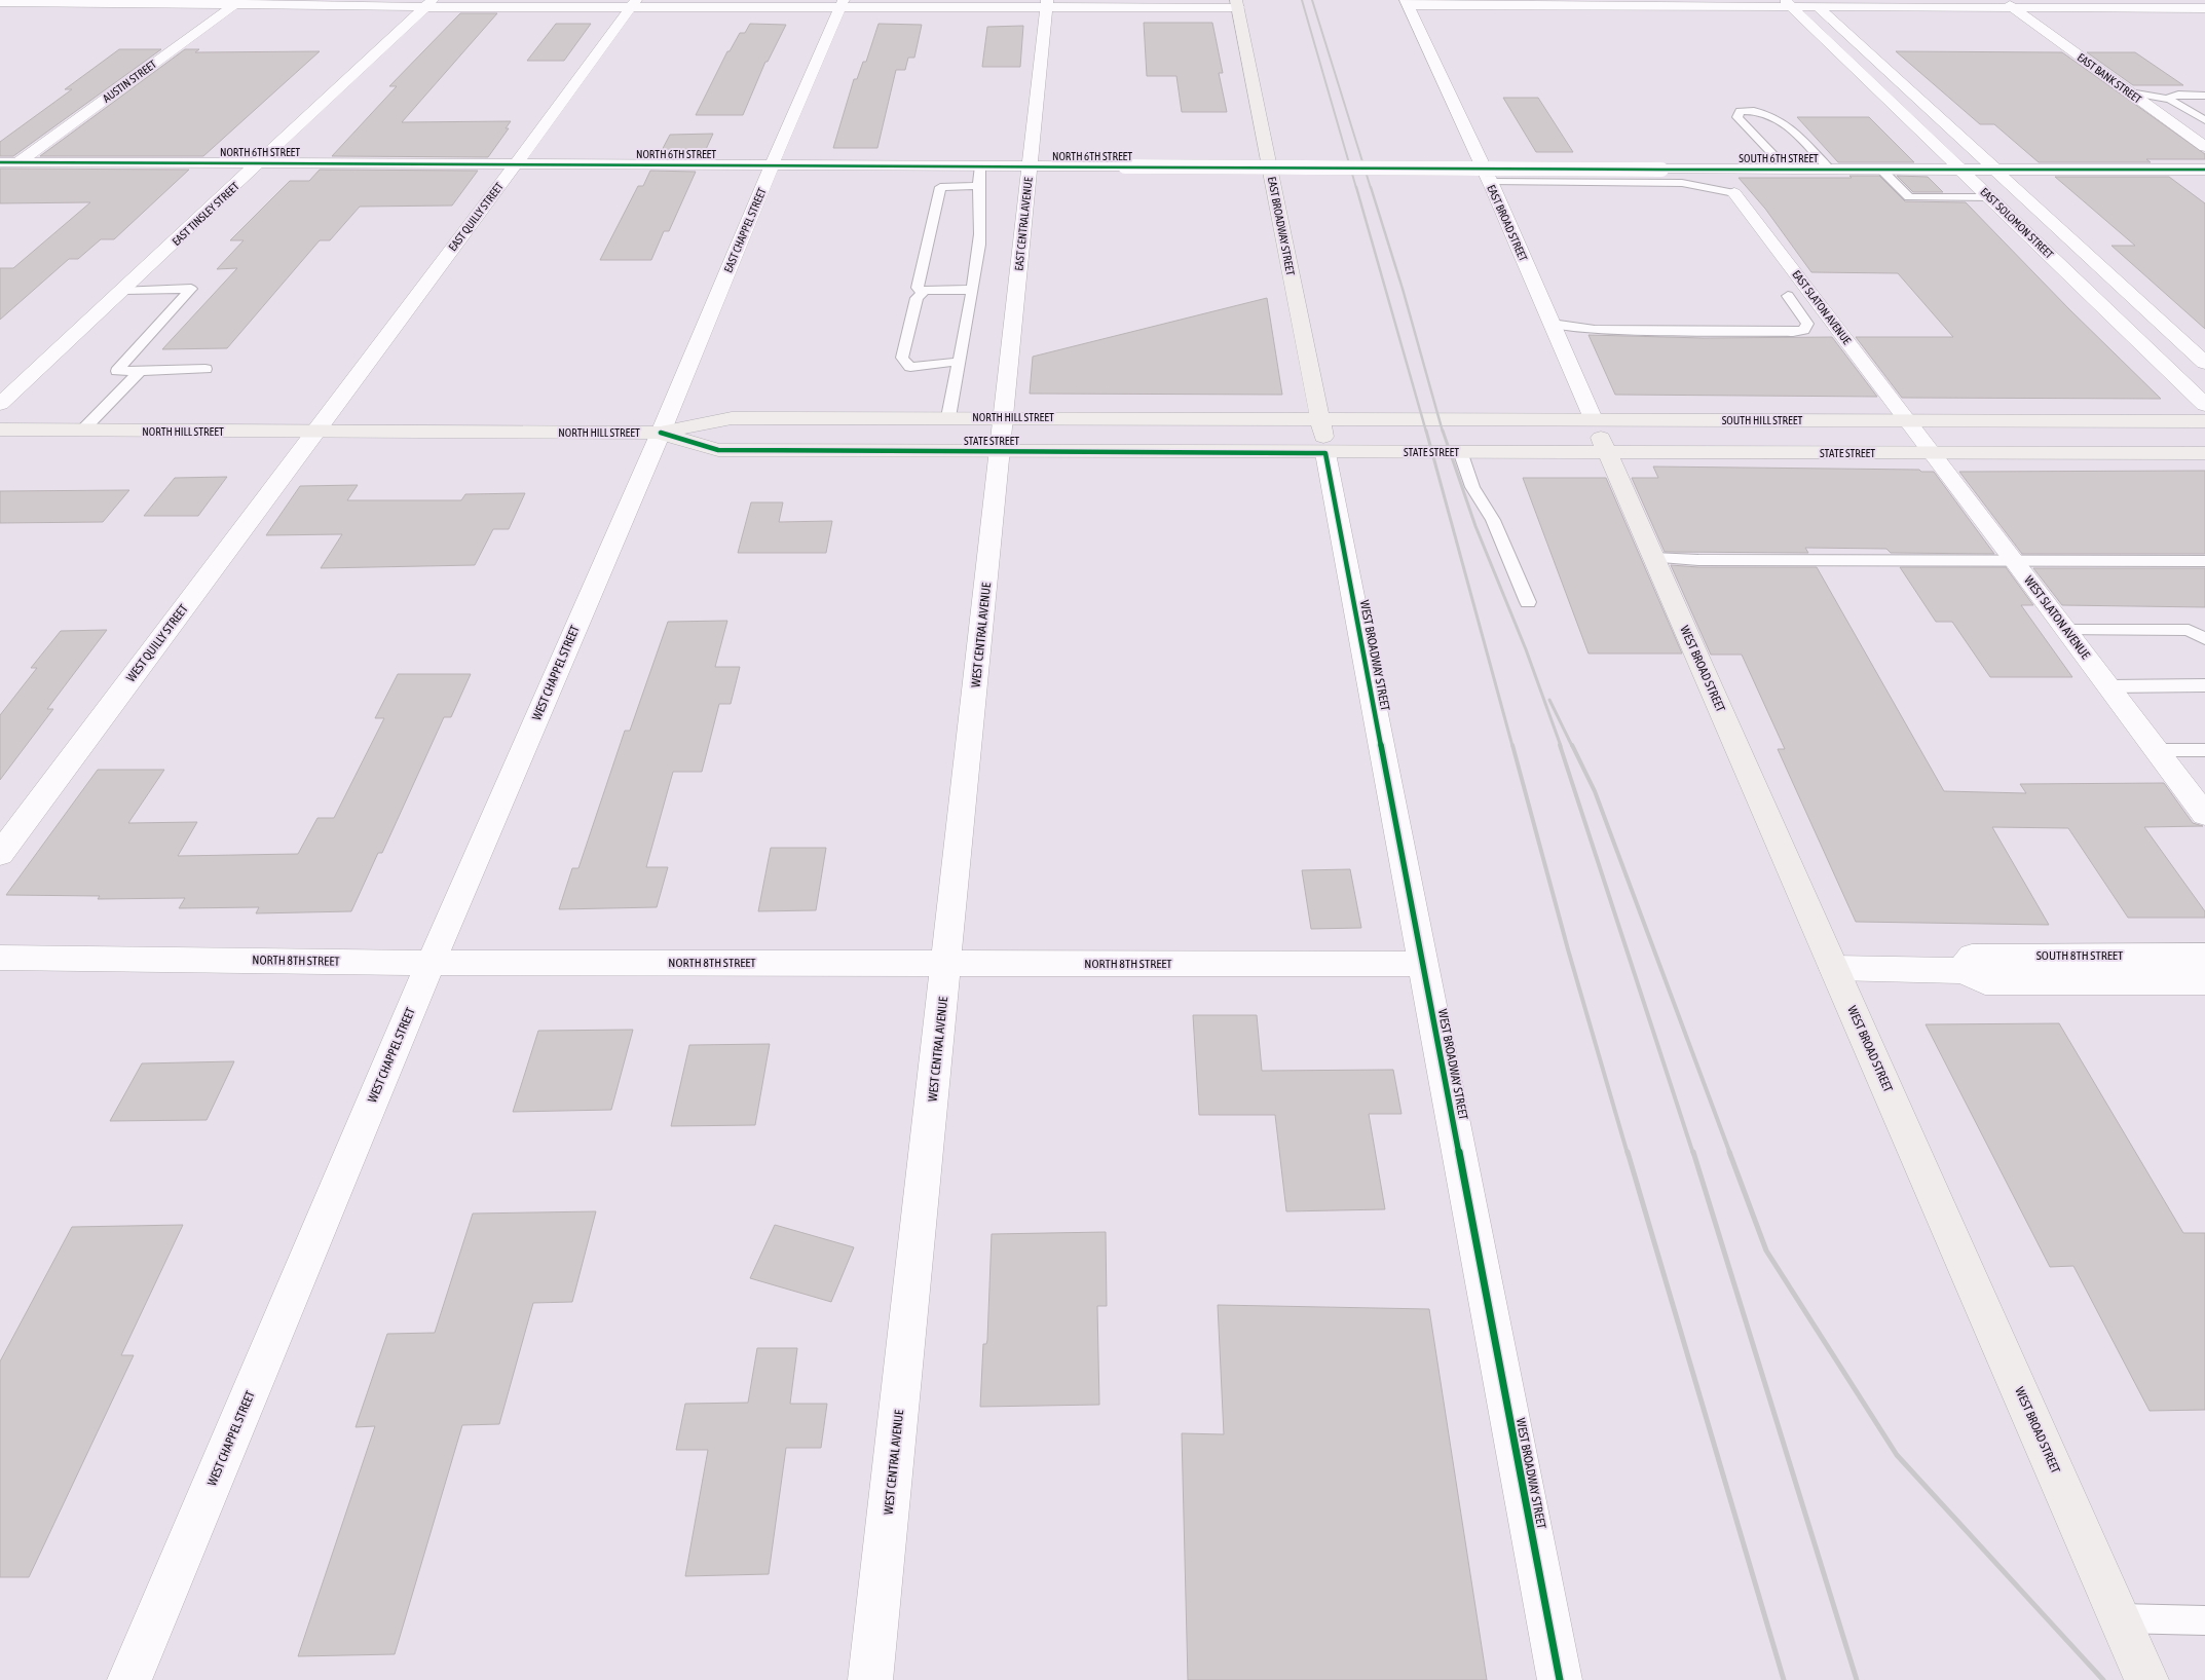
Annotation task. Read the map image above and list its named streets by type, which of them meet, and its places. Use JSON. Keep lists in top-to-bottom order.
{
  "streets": {
    "main road": [
      "EAST BROADWAY STREET",
      "NORTH HILL STREET",
      "SOUTH HILL STREET",
      "STATE STREET",
      "WEST BROAD STREET"
    ],
    "street": [
      "EAST BANK STREET",
      "AUSTIN STREET",
      "NORTH 6TH STREET",
      "SOUTH 6TH STREET",
      "EAST TINSLEY STREET",
      "EAST QUILLY STREET",
      "EAST BROAD STREET",
      "EAST SOLOMON STREET",
      "EAST CENTRAL AVENUE",
      "EAST CHAPPEL STREET",
      "EAST SLATON AVENUE",
      "WEST SLATON AVENUE",
      "WEST CENTRAL AVENUE",
      "WEST QUILLY STREET",
      "WEST BROADWAY STREET",
      "WEST CHAPPEL STREET",
      "SOUTH 8TH STREET",
      "NORTH 8TH STREET"
    ]
  },
  "crossings": [
    ["AUSTIN STREET", "NORTH 6TH STREET"],
    ["NORTH 6TH STREET", "SOUTH 6TH STREET"],
    ["NORTH 6TH STREET", "EAST TINSLEY STREET"],
    ["NORTH 6TH STREET", "EAST QUILLY STREET"],
    ["NORTH 6TH STREET", "EAST CENTRAL AVENUE"],
    ["NORTH 6TH STREET", "EAST CHAPPEL STREET"],
    ["SOUTH 6TH STREET", "EAST SOLOMON STREET"],
    ["EAST QUILLY STREET", "NORTH HILL STREET"],
    ["EAST QUILLY STREET", "WEST QUILLY STREET"],
    ["EAST BROAD STREET", "SOUTH HILL STREET"],
    ["EAST BROAD STREET", "WEST BROAD STREET"],
    ["EAST CENTRAL AVENUE", "NORTH HILL STREET"],
    ["EAST CENTRAL AVENUE", "WEST CENTRAL AVENUE"],
    ["EAST BROADWAY STREET", "NORTH HILL STREET"],
    ["EAST BROADWAY STREET", "SOUTH HILL STREET"],
    ["EAST BROADWAY STREET", "STATE STREET"],
    ["EAST BROADWAY STREET", "WEST BROADWAY STREET"],
    ["EAST CHAPPEL STREET", "NORTH HILL STREET"],
    ["EAST CHAPPEL STREET", "STATE STREET"],
    ["EAST CHAPPEL STREET", "WEST CHAPPEL STREET"],
    ["EAST SLATON AVENUE", "SOUTH HILL STREET"],
    ["EAST SLATON AVENUE", "WEST SLATON AVENUE"],
    ["NORTH HILL STREET", "SOUTH HILL STREET"],
    ["NORTH HILL STREET", "STATE STREET"],
    ["NORTH HILL STREET", "WEST CENTRAL AVENUE"],
    ["NORTH HILL STREET", "WEST QUILLY STREET"],
    ["NORTH HILL STREET", "WEST CHAPPEL STREET"],
    ["SOUTH HILL STREET", "WEST SLATON AVENUE"],
    ["SOUTH HILL STREET", "WEST BROAD STREET"],
    ["STATE STREET", "WEST SLATON AVENUE"],
    ["STATE STREET", "WEST CENTRAL AVENUE"],
    ["STATE STREET", "WEST BROADWAY STREET"],
    ["STATE STREET", "WEST BROAD STREET"],
    ["STATE STREET", "WEST CHAPPEL STREET"],
    ["WEST CENTRAL AVENUE", "NORTH 8TH STREET"],
    ["WEST BROADWAY STREET", "NORTH 8TH STREET"],
    ["WEST BROAD STREET", "SOUTH 8TH STREET"],
    ["WEST CHAPPEL STREET", "NORTH 8TH STREET"]
  ]
}
